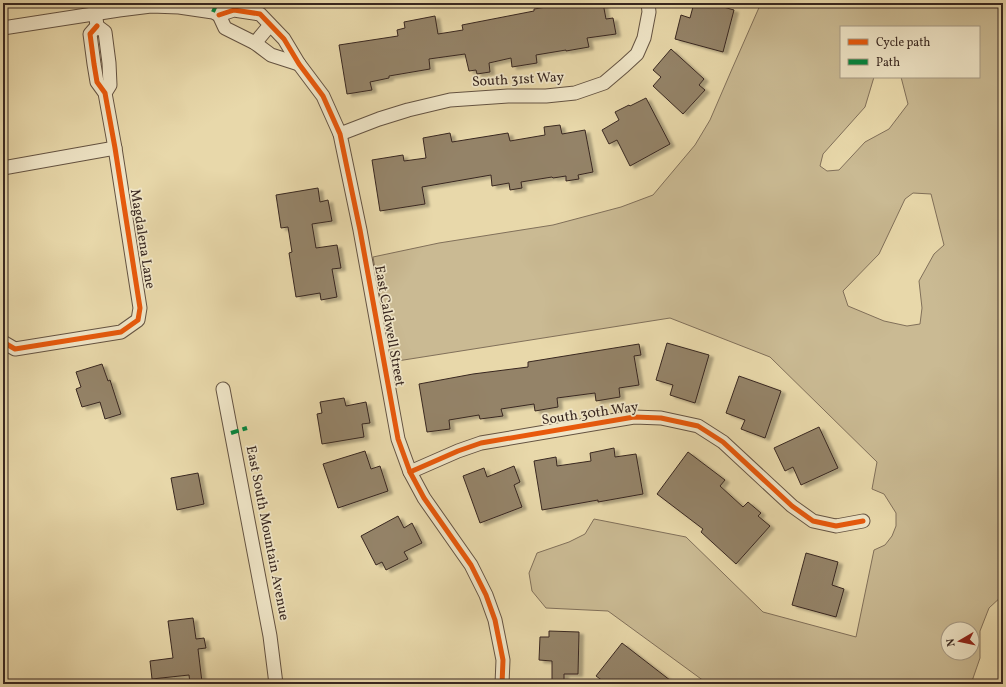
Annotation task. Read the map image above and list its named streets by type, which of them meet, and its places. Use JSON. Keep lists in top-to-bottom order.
{
  "streets": {
    "street": [
      "South 31st Way",
      "Magdalena Lane",
      "East Caldwell Street",
      "South 30th Way",
      "East South Mountain Avenue"
    ]
  },
  "crossings": [
    ["South 31st Way", "East Caldwell Street"],
    ["East Caldwell Street", "South 30th Way"]
  ],
  "legend": ["Cycle path", "Path"],
  "north": "left"
}
